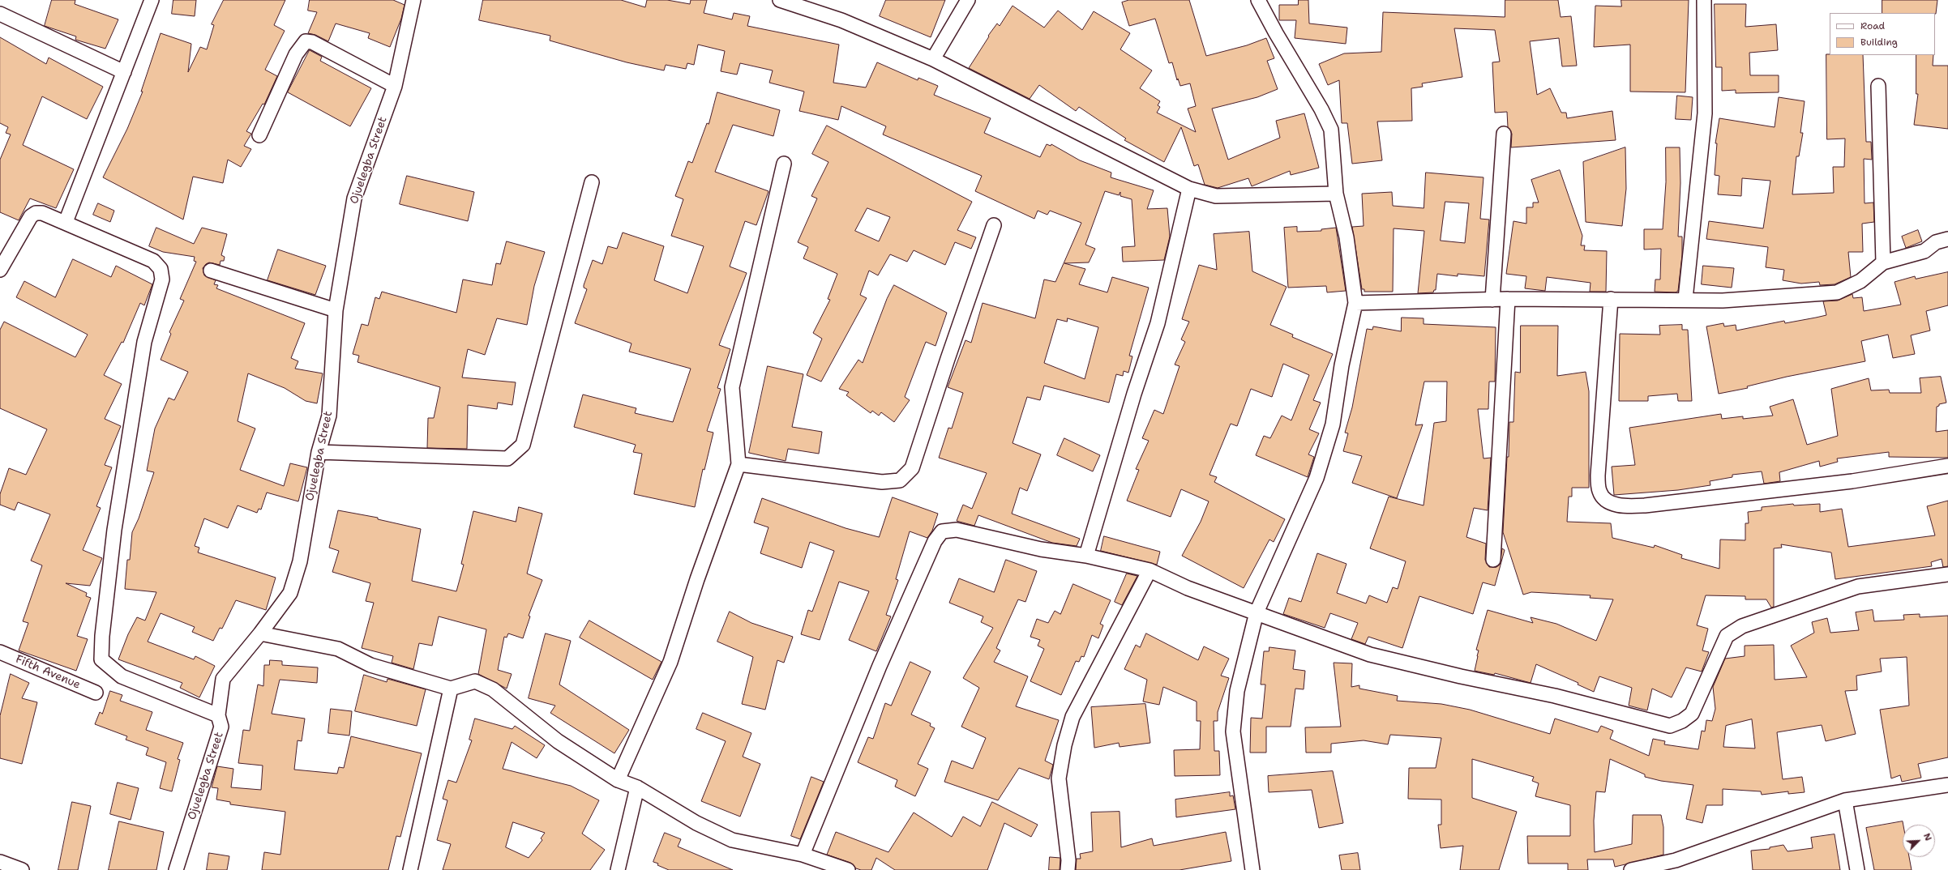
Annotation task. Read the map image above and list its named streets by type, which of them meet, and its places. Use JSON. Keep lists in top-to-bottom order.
{
  "streets": {
    "street": ["Ojuelegba Street", "Fifth Avenue"]
  },
  "legend": ["Road", "Building"],
  "north": "top right"
}
